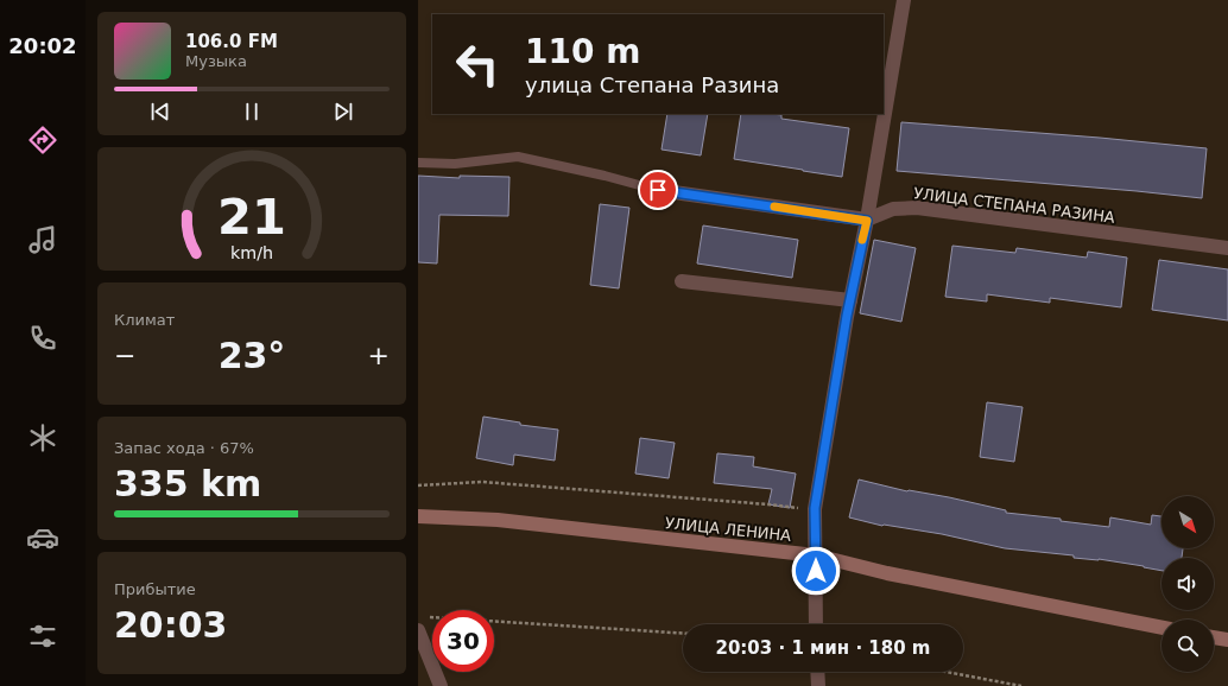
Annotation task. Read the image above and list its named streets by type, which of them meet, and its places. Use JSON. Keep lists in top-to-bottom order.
{
  "streets": {
    "main road": ["УЛИЦА ЛЕНИНА"],
    "street": ["УЛИЦА СТЕПАНА РАЗИНА"]
  },
  "north": "bottom right",
  "page": {
    "tabs": "20:02",
    "turn": ["110 m", "улица Степана Разина"],
    "song": ["106.0 FM", "Музыка"],
    "tile": [
      "Климат",
      ["Запас хода · 67%", "335 km"],
      ["Прибытие", "20:03"]
    ],
    "heat": ["−", "23°", "+"],
    "limit": "30",
    "trip": "20:03 · 1 мин · 180 m",
    "gauge": ["21", "km/h"]
  }
}
